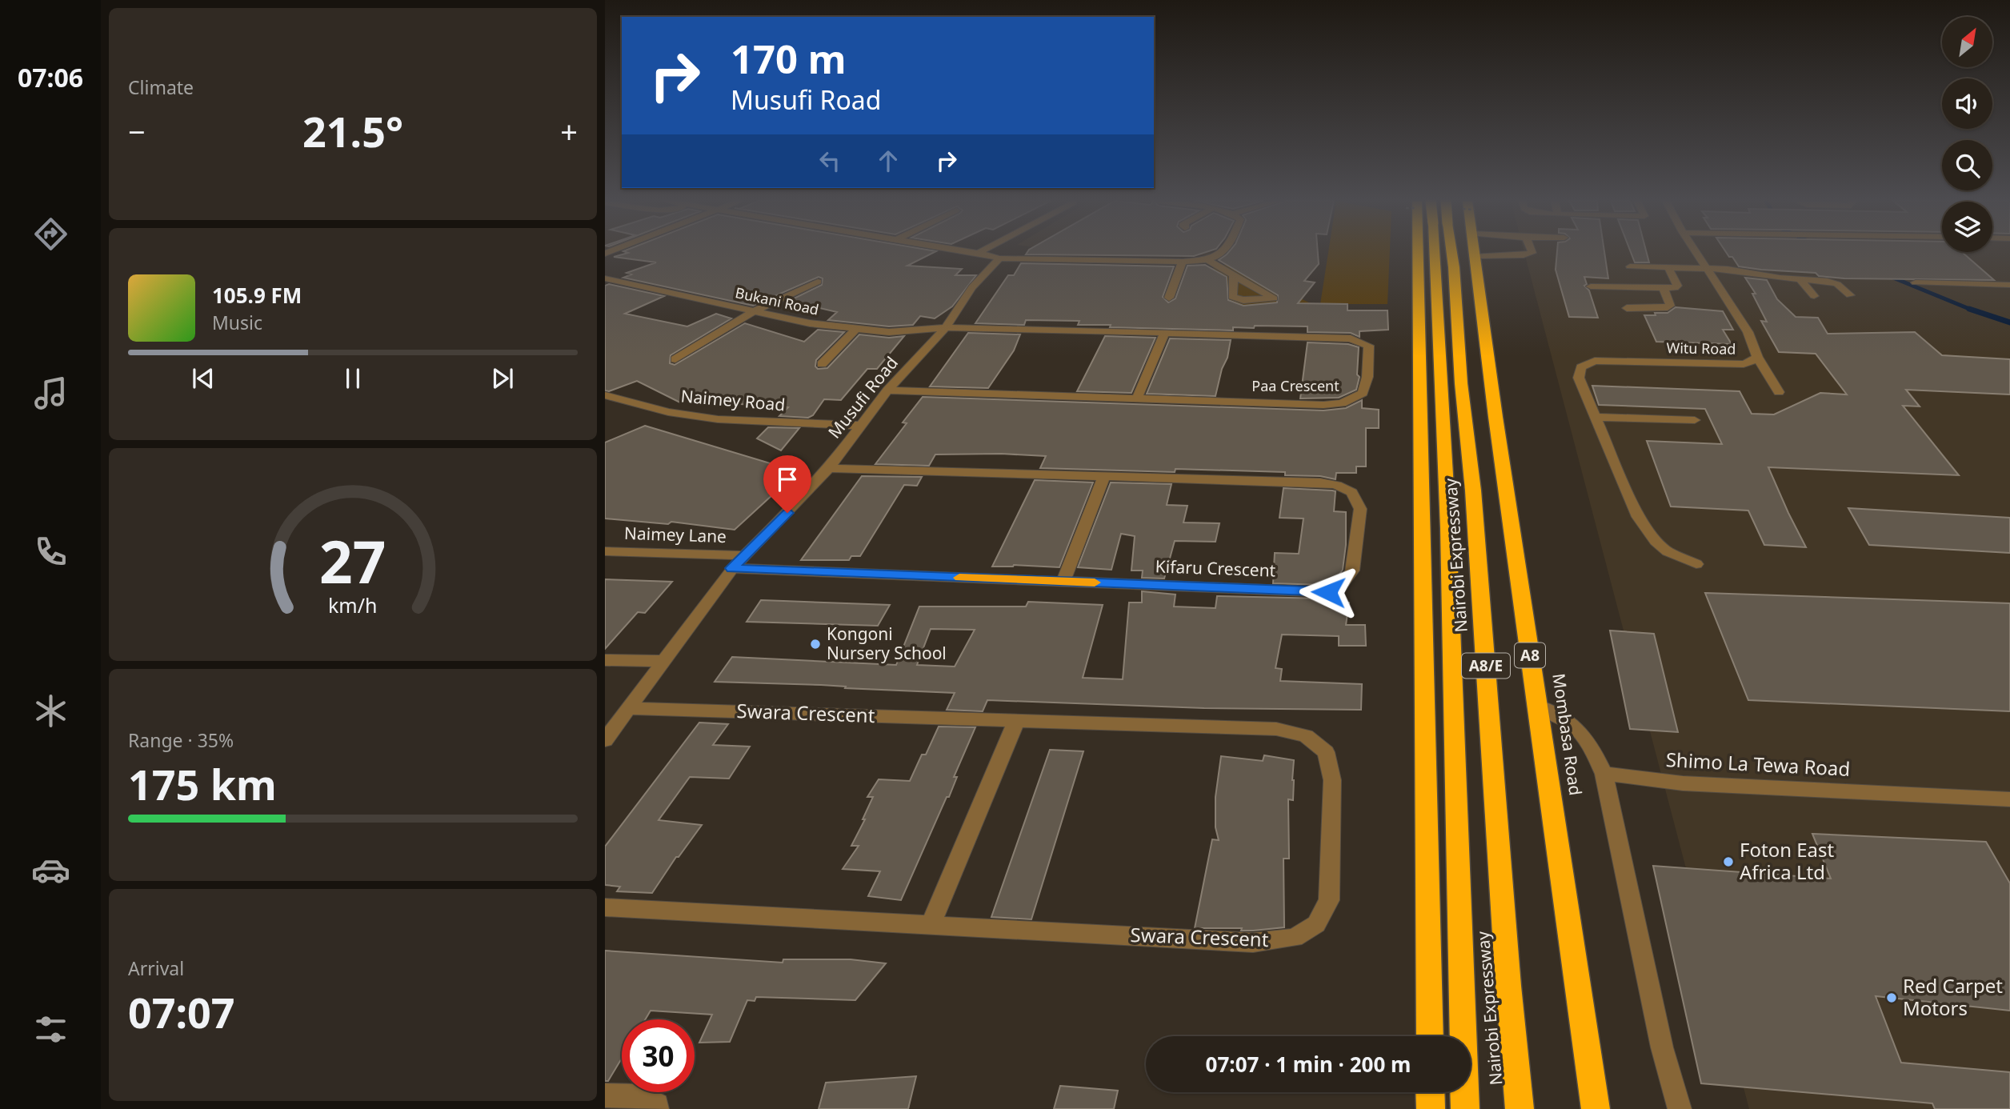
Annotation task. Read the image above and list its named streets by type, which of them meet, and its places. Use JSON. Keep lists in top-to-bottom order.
{
  "streets": {
    "highway": [
      "Nairobi Expressway",
      "A8",
      "A8/E",
      "Mombasa Road"
    ],
    "street": [
      "Bukani Road",
      "Witu Road",
      "Paa Crescent",
      "Musufi Road",
      "Naimey Road",
      "Naimey Lane",
      "Kifaru Crescent",
      "Swara Crescent",
      "Shimo La Tewa Road"
    ]
  },
  "crossings": [
    ["Bukani Road", "Paa Crescent"],
    ["Bukani Road", "Musufi Road"],
    ["Paa Crescent", "Musufi Road"],
    ["Musufi Road", "Naimey Road"],
    ["Musufi Road", "Naimey Lane"],
    ["Musufi Road", "Kifaru Crescent"],
    ["Musufi Road", "Swara Crescent"]
  ],
  "places": ["Kongoni Nursery School", "Foton East Africa Ltd", "Red Carpet Motors"],
  "north": "top right",
  "page": {
    "tabs": "07:06",
    "tile": [
      "Climate",
      ["Range · 35%", "175 km"],
      ["Arrival", "07:07"]
    ],
    "turn": ["170 m", "Musufi Road"],
    "heat": ["−", "21.5°", "+"],
    "song": ["105.9 FM", "Music"],
    "limit": "30",
    "trip": "07:07 · 1 min · 200 m",
    "gauge": ["27", "km/h"]
  }
}
